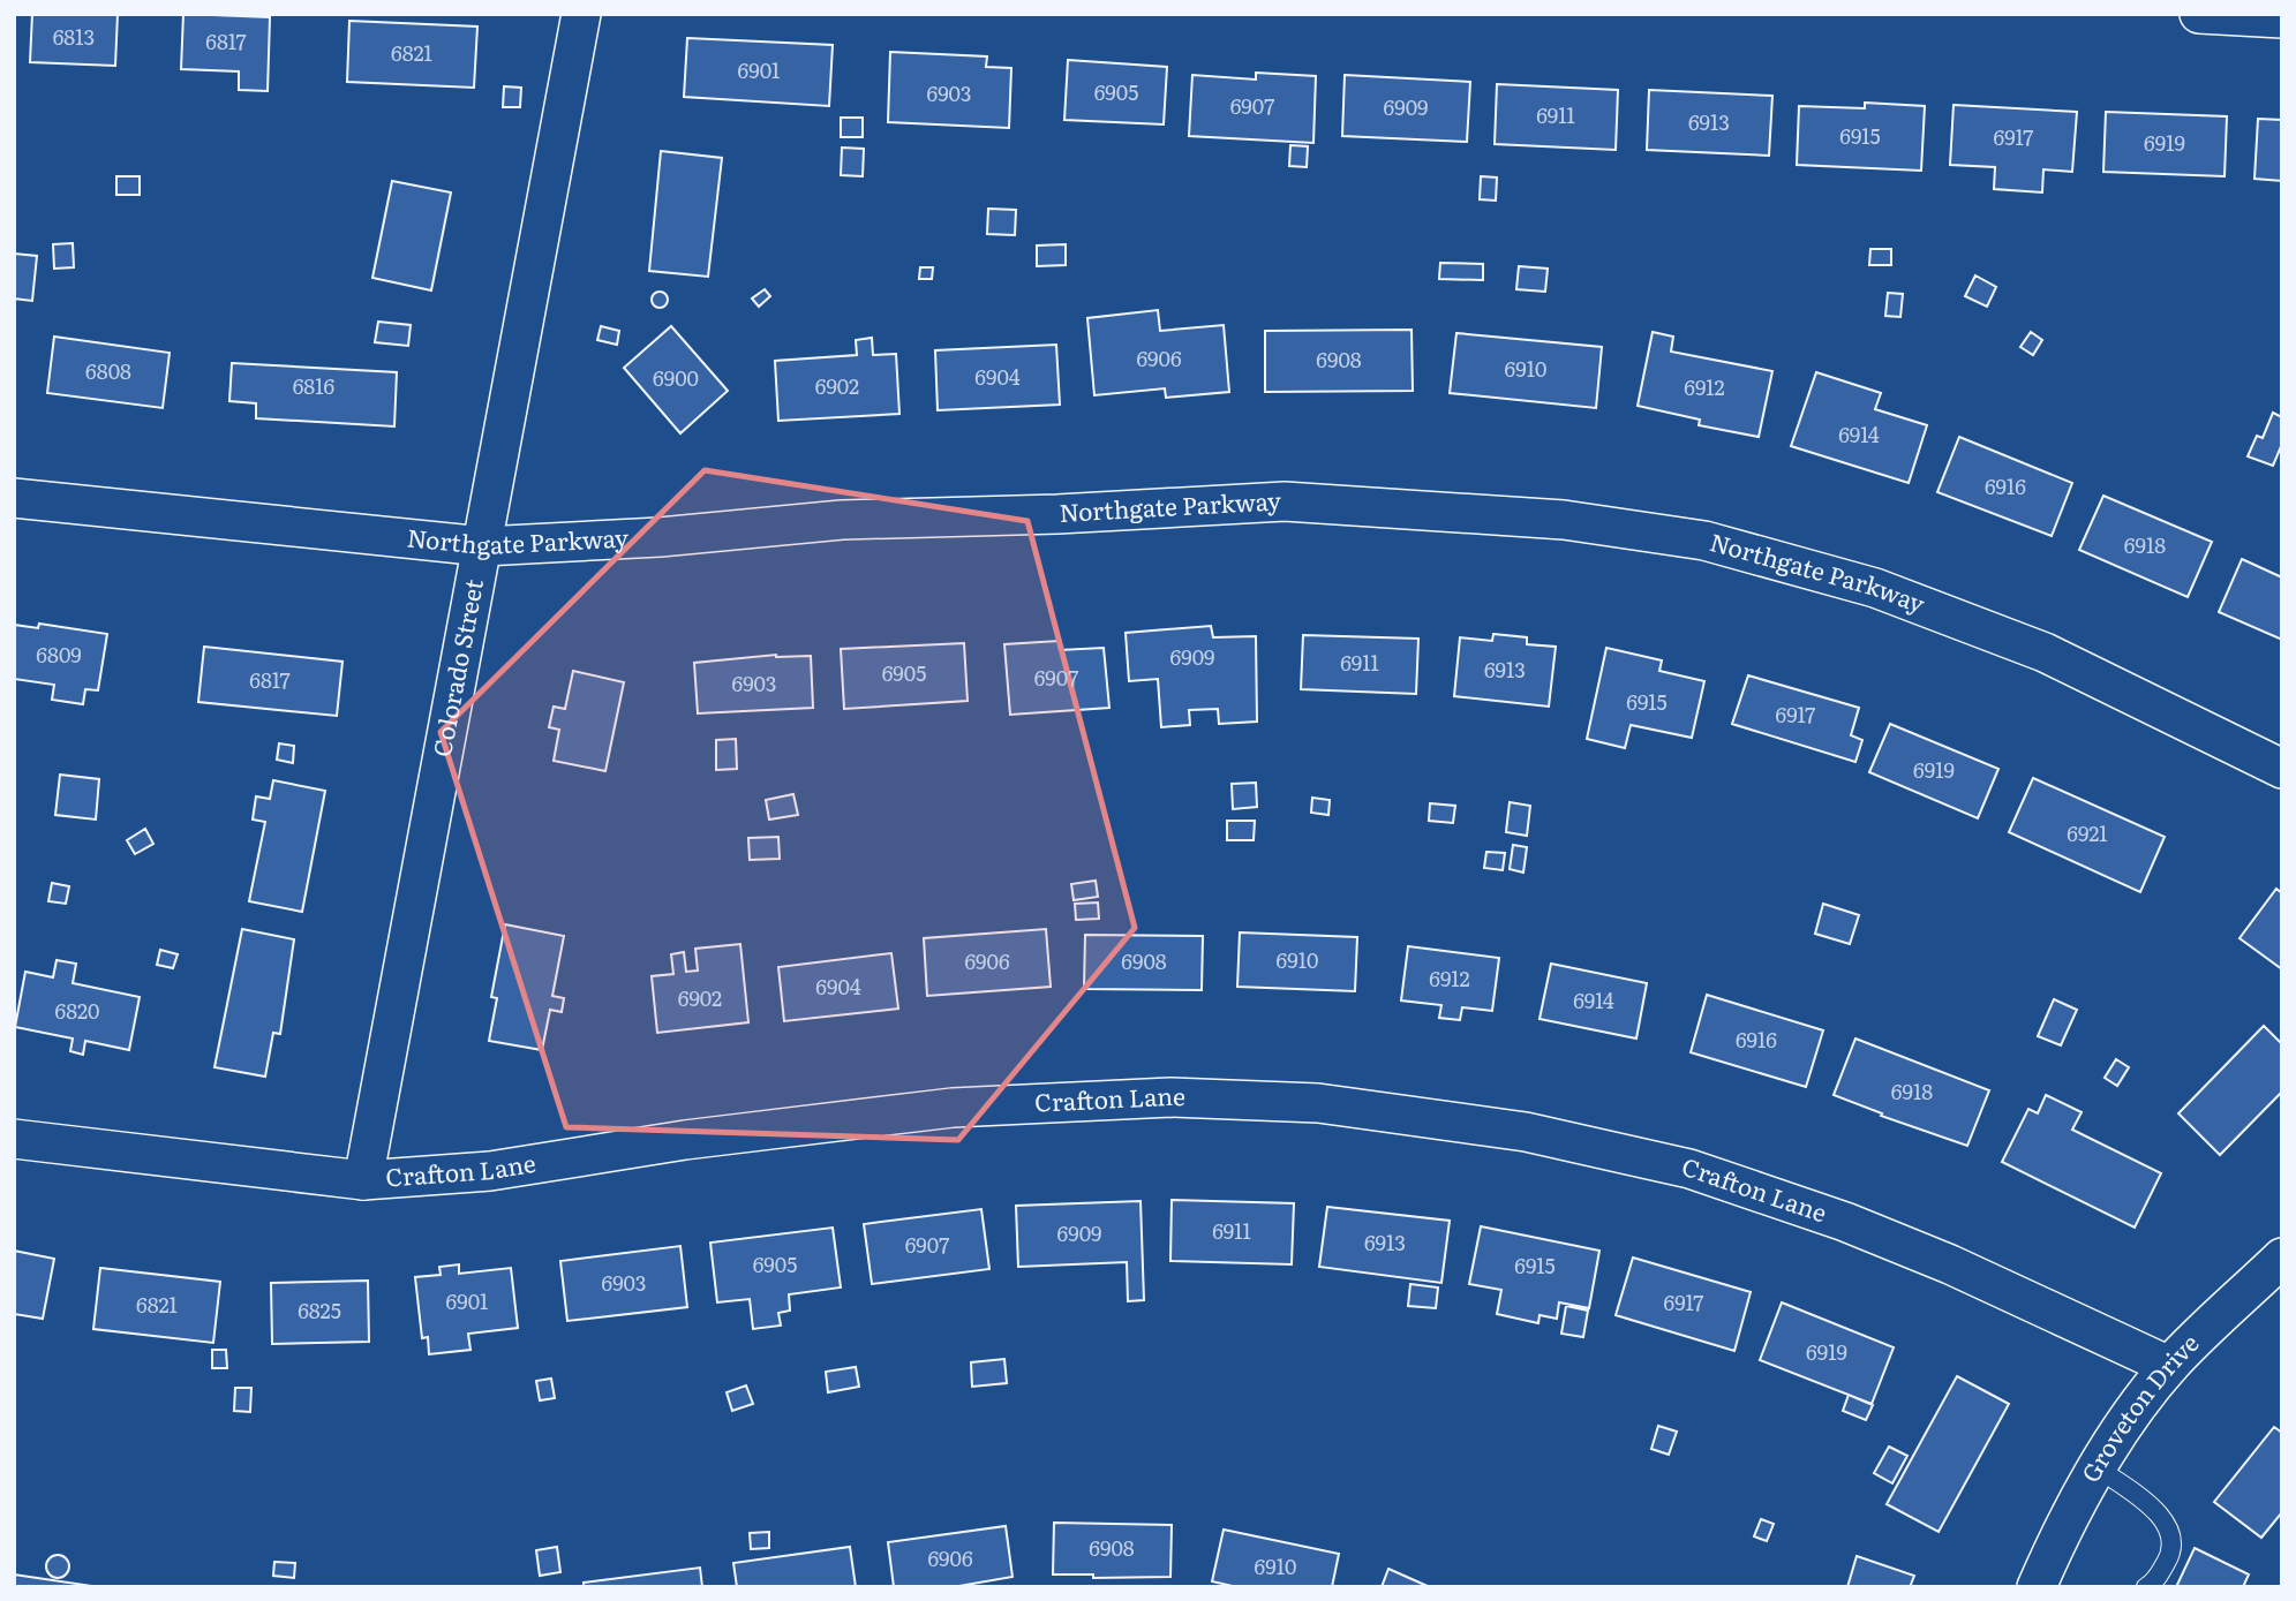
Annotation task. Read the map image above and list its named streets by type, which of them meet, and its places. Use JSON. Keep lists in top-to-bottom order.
{
  "streets": {
    "street": [
      "Northgate Parkway",
      "Colorado Street",
      "Crafton Lane",
      "Groveton Drive"
    ]
  },
  "crossings": [
    ["Northgate Parkway", "Colorado Street"],
    ["Colorado Street", "Crafton Lane"],
    ["Crafton Lane", "Groveton Drive"]
  ],
  "house_numbers": [
    "6813",
    "6817",
    "6821",
    "6901",
    "6905",
    "6903",
    "6907",
    "6909",
    "6911",
    "6913",
    "6915",
    "6917",
    "6919",
    "6906",
    "6908",
    "6910",
    "6808",
    "6904",
    "6900",
    "6816",
    "6902",
    "6912",
    "6914",
    "6916",
    "6918",
    "6809",
    "6909",
    "6911",
    "6913",
    "6905",
    "6907",
    "6817",
    "6903",
    "6915",
    "6917",
    "6919",
    "6921",
    "6910",
    "6906",
    "6908",
    "6912",
    "6904",
    "6902",
    "6914",
    "6820",
    "6916",
    "6918",
    "6911",
    "6909",
    "6913",
    "6907",
    "6905",
    "6915",
    "6903",
    "6901",
    "6917",
    "6821",
    "6825",
    "6919",
    "6908",
    "6906",
    "6910"
  ]
}
